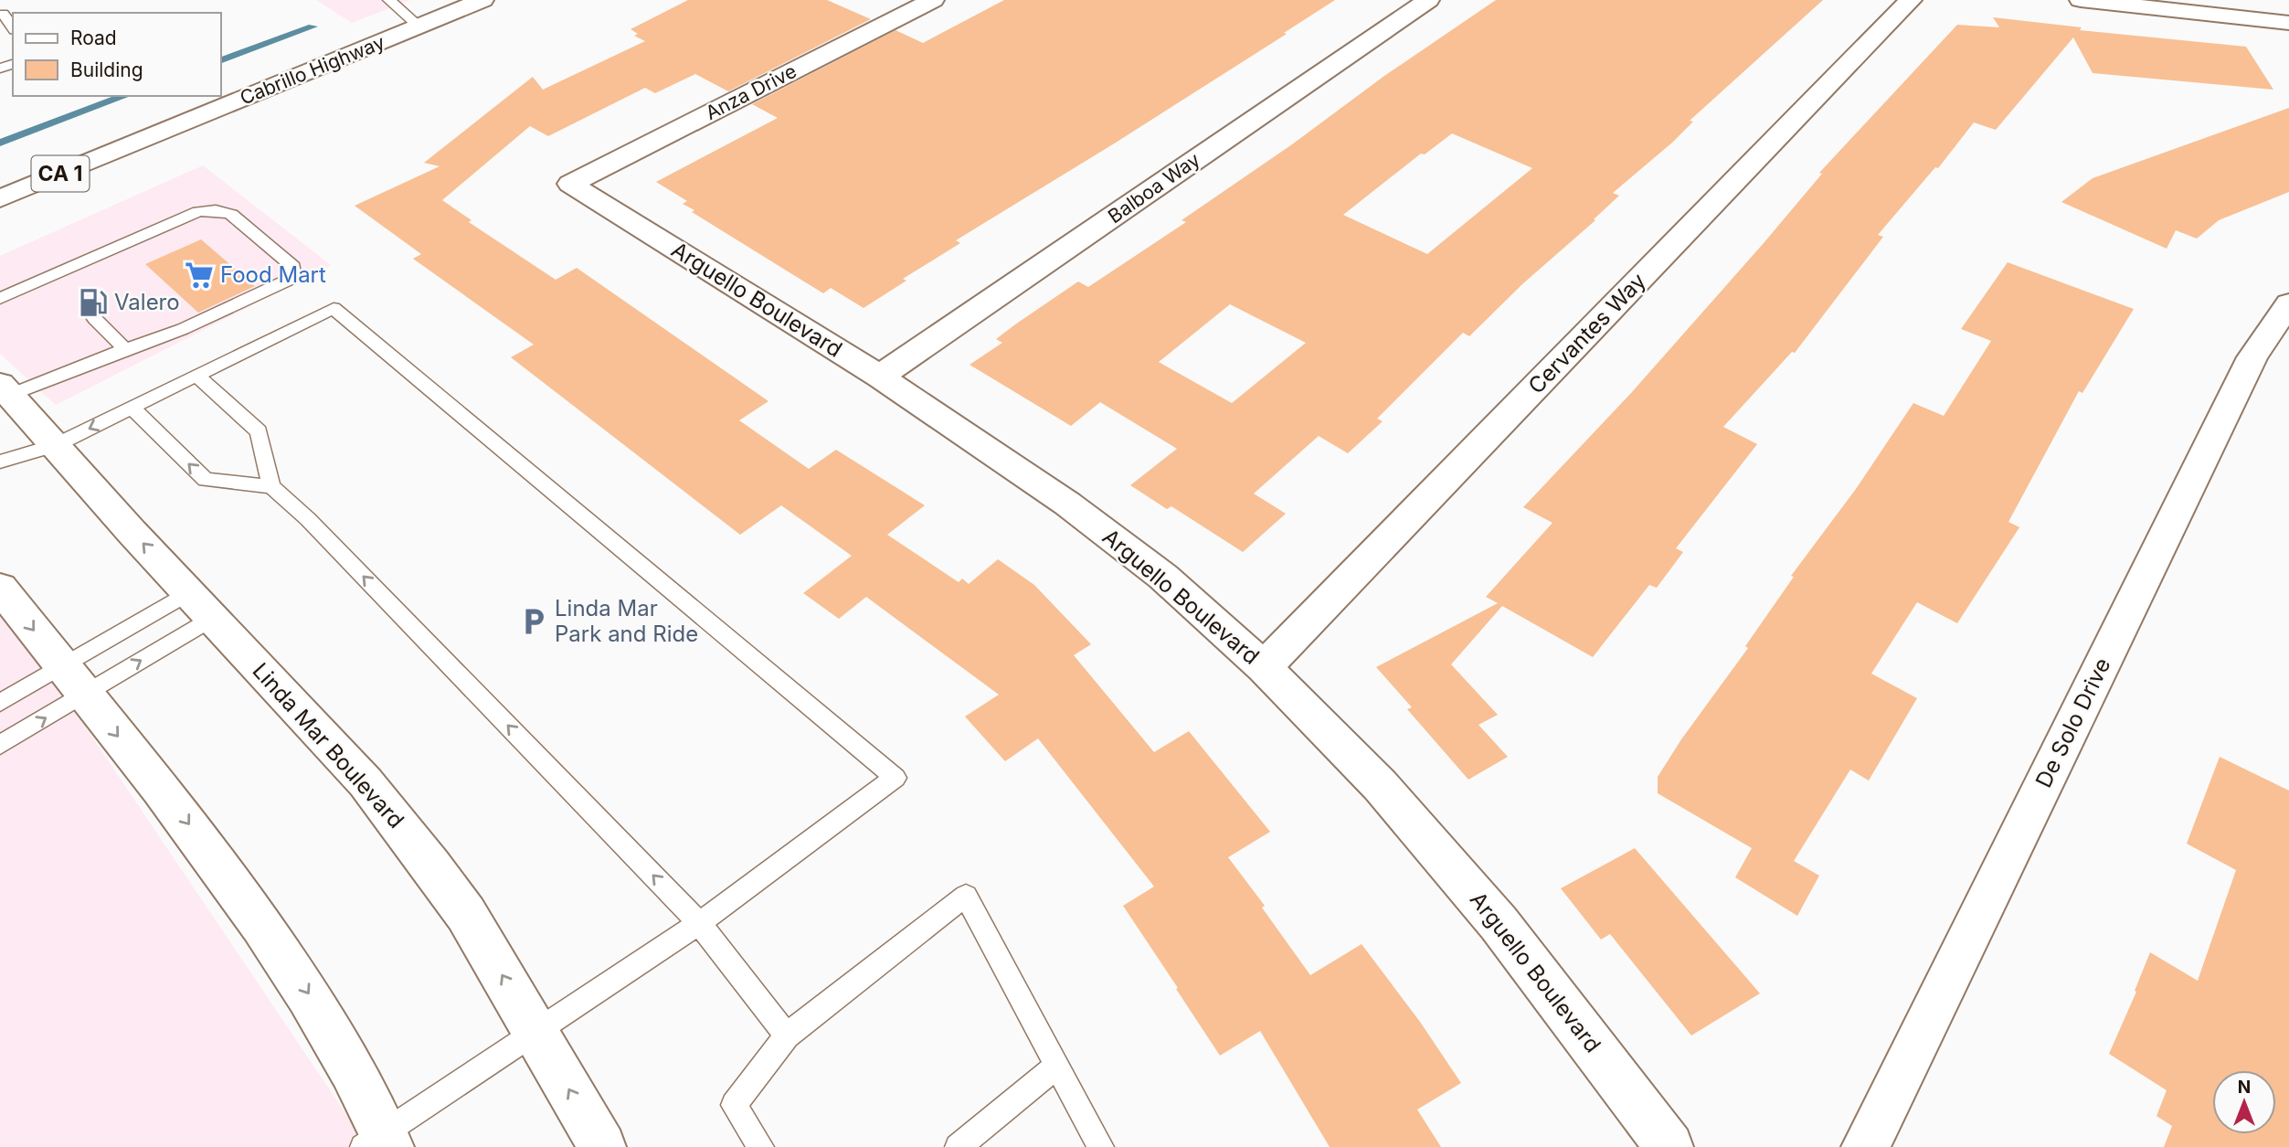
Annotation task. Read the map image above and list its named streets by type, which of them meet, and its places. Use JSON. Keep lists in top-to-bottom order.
{
  "streets": {
    "main road": [
      "Cabrillo Highway",
      "Anza Drive",
      "CA 1",
      "Balboa Way",
      "Arguello Boulevard",
      "Cervantes Way",
      "De Solo Drive",
      "Linda Mar Boulevard"
    ]
  },
  "crossings": [
    ["Anza Drive", "Arguello Boulevard"],
    ["Balboa Way", "Arguello Boulevard"],
    ["Arguello Boulevard", "Cervantes Way"]
  ],
  "places": {
    "supermarket": ["Food Mart"],
    "fuel station": ["Valero"],
    "parking": ["Linda Mar Park and Ride"]
  },
  "legend": ["Road", "Building"],
  "north": "top"
}
